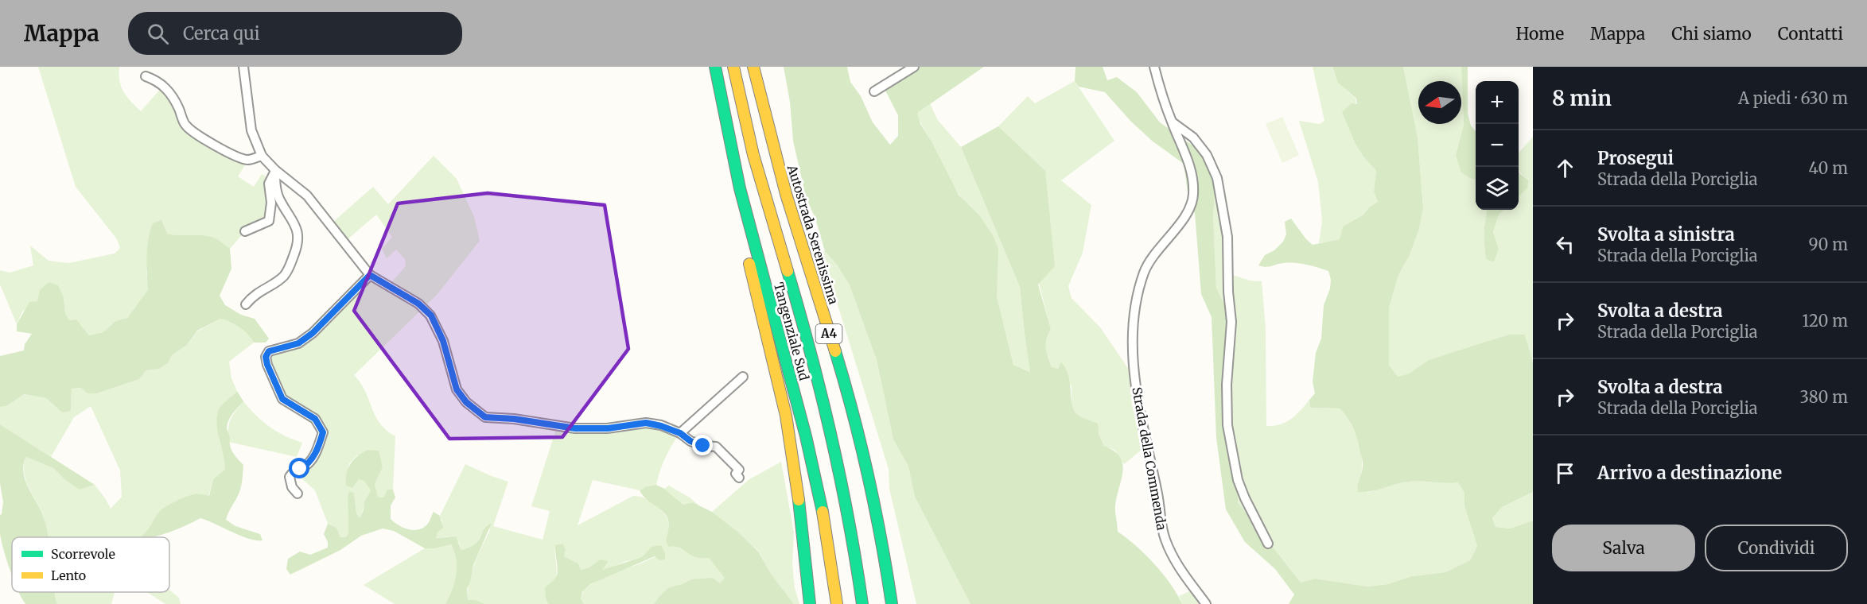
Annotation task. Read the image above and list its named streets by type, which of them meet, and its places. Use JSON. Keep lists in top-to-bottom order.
{
  "streets": {
    "highway": ["Autostrada Serenissima", "Tangenziale Sud", "A4"],
    "street": ["Strada della Commenda"]
  },
  "legend": ["Scorrevole", "Lento"],
  "north": "left",
  "page": {
    "header": "Mappa",
    "search": "Cerca qui",
    "nav": [
      "Home",
      "Mappa",
      "Chi siamo",
      "Contatti"
    ],
    "heading": ["8 min", "A piedi · 630 m"],
    "map_buttons": ["+", "−"],
    "list": [
      ["Prosegui", "Strada della Porciglia", "40 m"],
      ["Svolta a sinistra", "Strada della Porciglia", "90 m"],
      ["Svolta a destra", "Strada della Porciglia", "120 m"],
      ["Svolta a destra", "Strada della Porciglia", "380 m"],
      "Arrivo a destinazione"
    ],
    "buttons": ["Salva", "Condividi"]
  }
}
